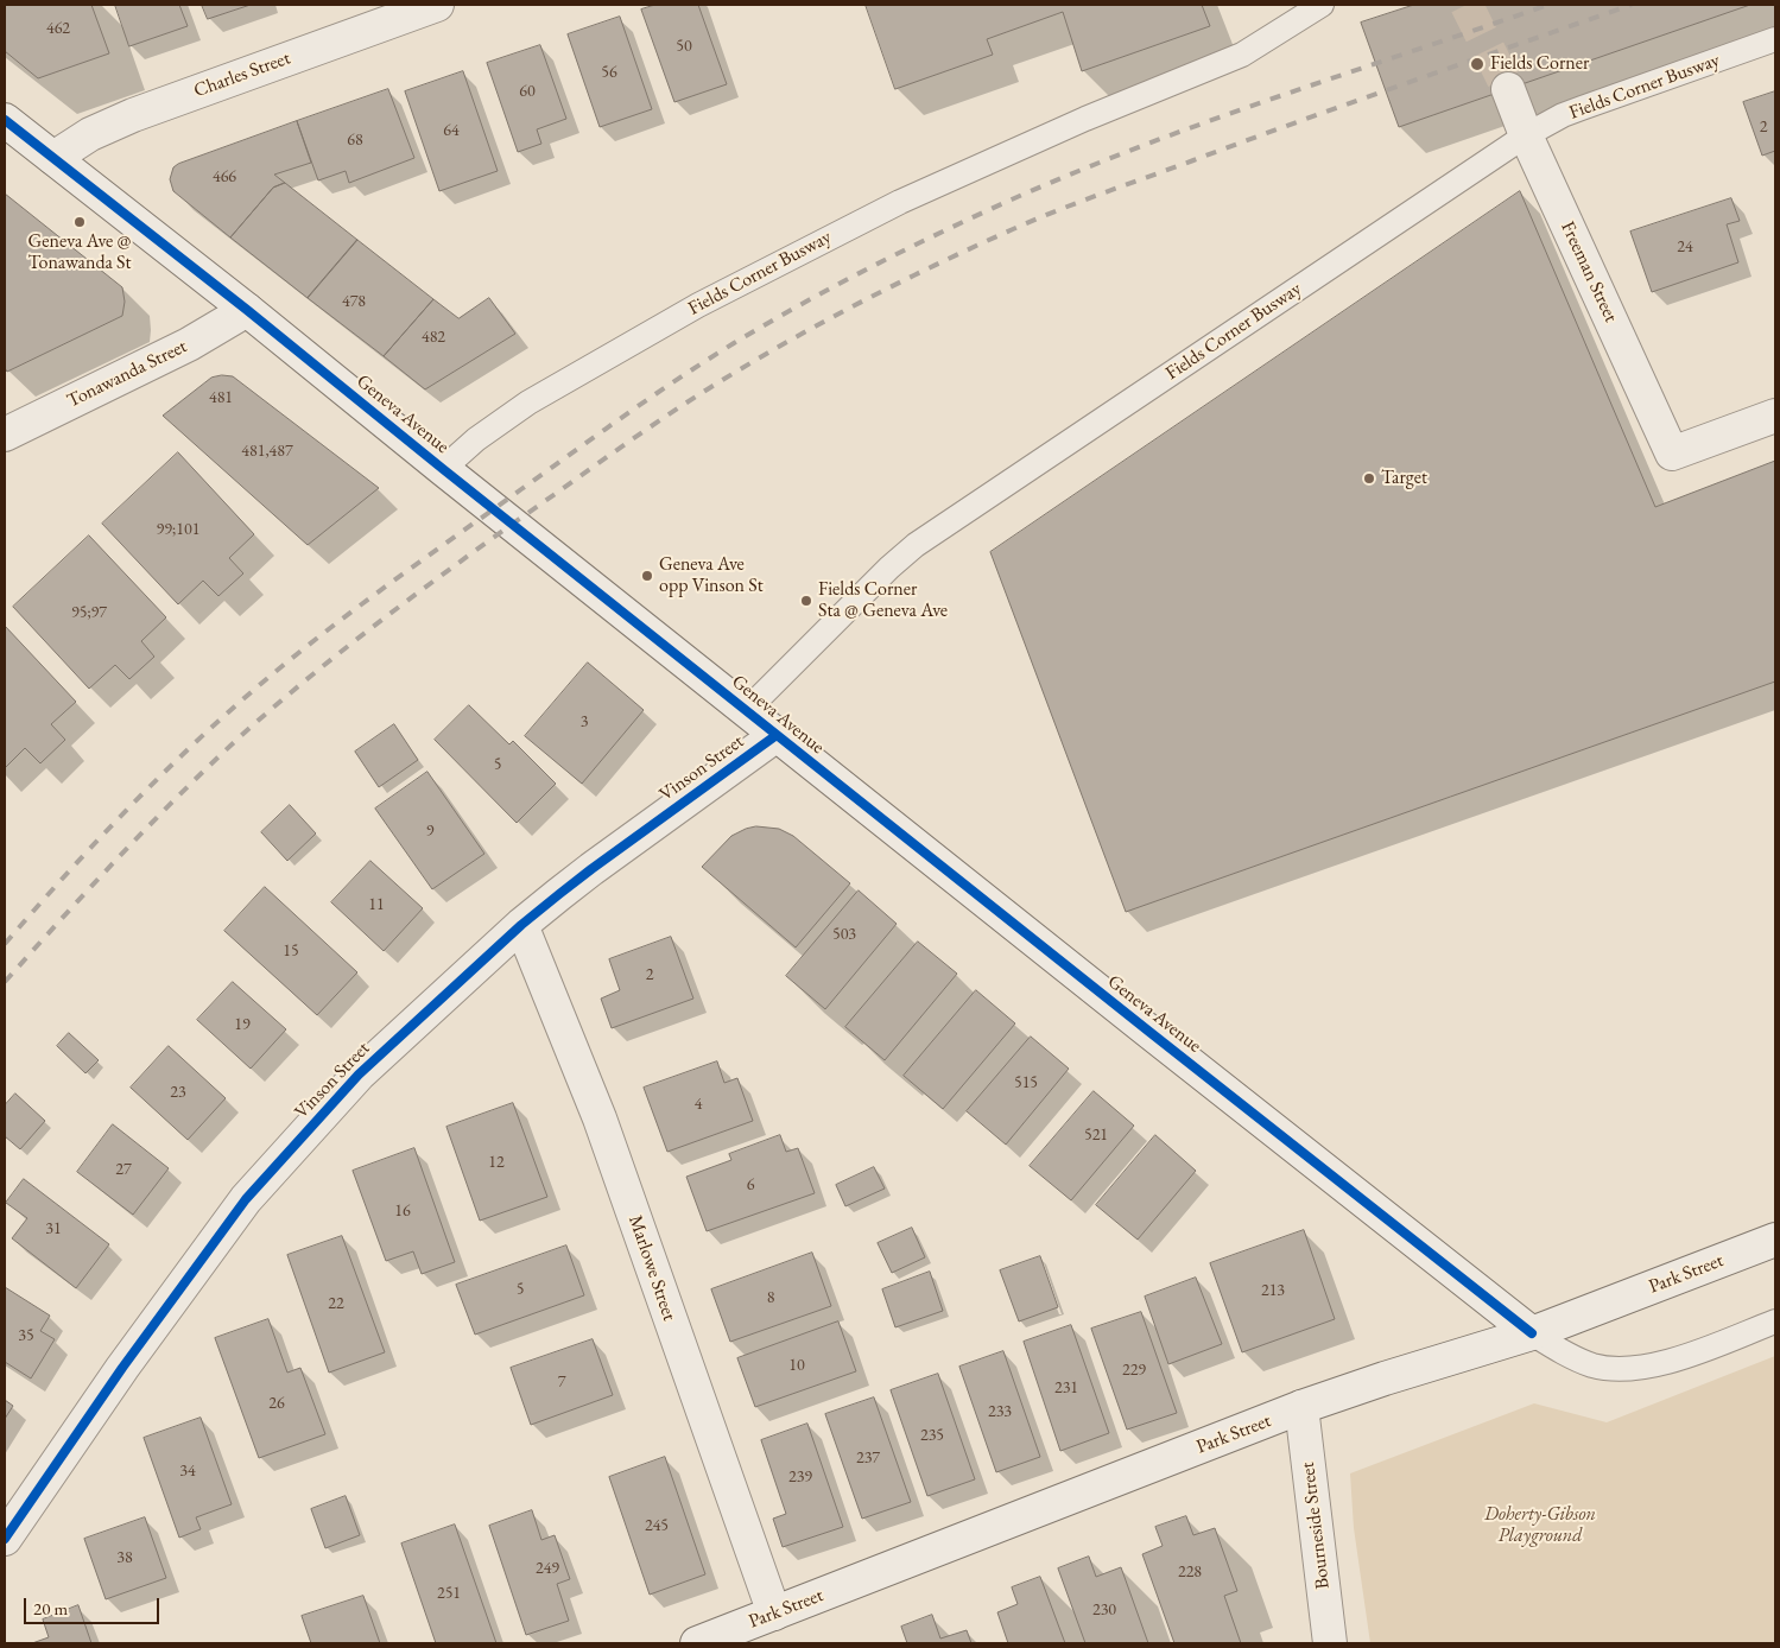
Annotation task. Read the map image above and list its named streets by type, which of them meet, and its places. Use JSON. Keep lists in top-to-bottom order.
{
  "streets": {
    "street": [
      "Charles Street",
      "Freeman Street",
      "Tonawanda Street",
      "Geneva Avenue",
      "Vinson Street",
      "Marlowe Street",
      "Park Street",
      "Bourneside Street"
    ],
    "lane": ["Fields Corner Busway"]
  },
  "crossings": [
    ["Charles Street", "Geneva Avenue"],
    ["Fields Corner Busway", "Freeman Street"],
    ["Fields Corner Busway", "Geneva Avenue"],
    ["Tonawanda Street", "Geneva Avenue"],
    ["Geneva Avenue", "Vinson Street"],
    ["Geneva Avenue", "Park Street"],
    ["Vinson Street", "Marlowe Street"],
    ["Marlowe Street", "Park Street"],
    ["Park Street", "Bourneside Street"]
  ],
  "parks": ["Doherty-Gibson Playground"],
  "places": [
    "Fields Corner",
    "Geneva Ave @ Tonawanda St",
    "Target",
    "Geneva Ave opp Vinson St",
    "Fields Corner Sta @ Geneva Ave"
  ],
  "house_numbers": [
    "462",
    "50",
    "56",
    "60",
    "2",
    "64",
    "68",
    "466",
    "24",
    "478",
    "482",
    "481",
    "481,487",
    "99;101",
    "95;97",
    "3",
    "5",
    "9",
    "11",
    "503",
    "15",
    "2",
    "19",
    "515",
    "23",
    "4",
    "521",
    "12",
    "27",
    "6",
    "16",
    "31",
    "5",
    "213",
    "8",
    "22",
    "35",
    "10",
    "229",
    "7",
    "231",
    "26",
    "233",
    "235",
    "237",
    "34",
    "239",
    "245",
    "38",
    "249",
    "228",
    "251",
    "230"
  ],
  "scale_bar": "20 m"
}
